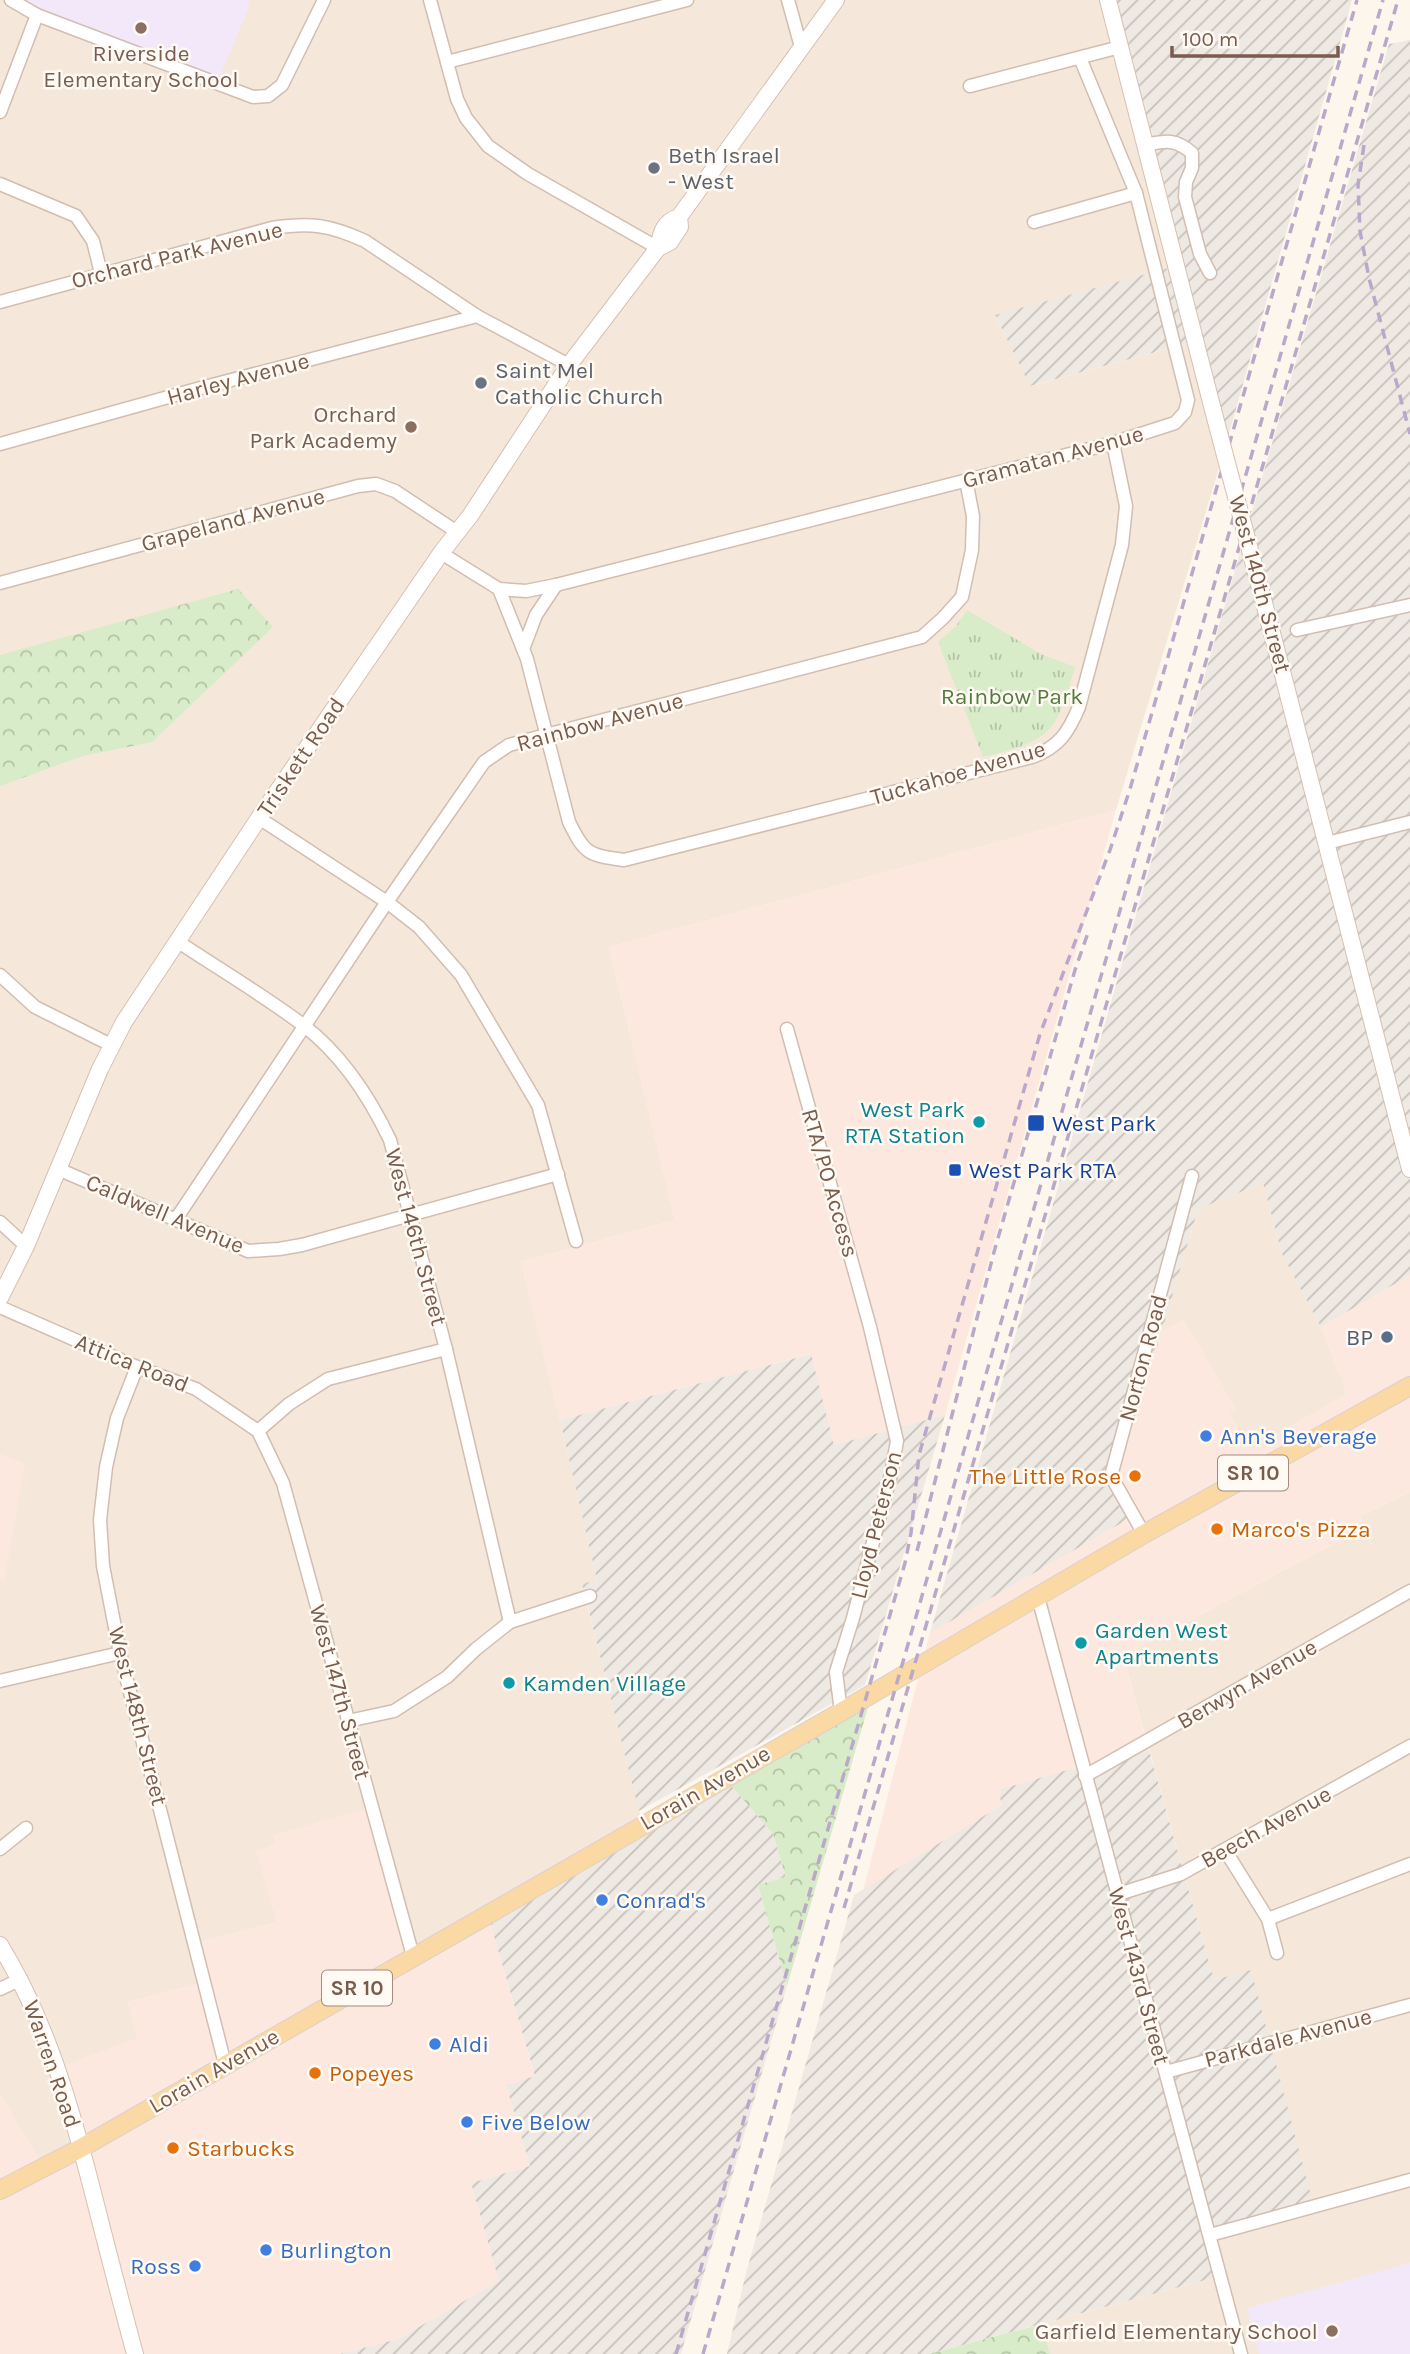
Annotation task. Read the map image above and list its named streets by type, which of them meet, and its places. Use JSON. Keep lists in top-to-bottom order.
{
  "streets": {
    "main road": [
      "West 140th Street",
      "Triskett Road",
      "SR 10",
      "Lorain Avenue",
      "Warren Road"
    ],
    "street": [
      "Orchard Park Avenue",
      "Harley Avenue",
      "Gramatan Avenue",
      "Grapeland Avenue",
      "Rainbow Avenue",
      "Tuckahoe Avenue",
      "RTA/PO Access",
      "Caldwell Avenue",
      "West 146th Street",
      "Norton Road",
      "Attica Road",
      "Lloyd Peterson",
      "Berwyn Avenue",
      "West 147th Street",
      "West 148th Street",
      "Beech Avenue",
      "West 143rd Street",
      "Parkdale Avenue"
    ]
  },
  "crossings": [
    ["Orchard Park Avenue", "Harley Avenue"],
    ["Orchard Park Avenue", "Triskett Road"],
    ["Gramatan Avenue", "Rainbow Avenue"],
    ["Gramatan Avenue", "Tuckahoe Avenue"],
    ["Grapeland Avenue", "Triskett Road"],
    ["Rainbow Avenue", "Tuckahoe Avenue"],
    ["Rainbow Avenue", "Caldwell Avenue"],
    ["Rainbow Avenue", "West 146th Street"],
    ["Triskett Road", "Caldwell Avenue"],
    ["Triskett Road", "West 146th Street"],
    ["RTA/PO Access", "Lloyd Peterson"],
    ["Caldwell Avenue", "West 146th Street"],
    ["Norton Road", "Lorain Avenue"],
    ["Attica Road", "West 147th Street"],
    ["Attica Road", "West 148th Street"],
    ["Lloyd Peterson", "Lorain Avenue"],
    ["Berwyn Avenue", "West 143rd Street"],
    ["West 147th Street", "Lorain Avenue"],
    ["West 148th Street", "Lorain Avenue"],
    ["Lorain Avenue", "West 143rd Street"],
    ["Lorain Avenue", "Warren Road"],
    ["Beech Avenue", "West 143rd Street"],
    ["West 143rd Street", "Parkdale Avenue"]
  ],
  "parks": ["Rainbow Park"],
  "places": {
    "other": [
      "Riverside Elementary School",
      "Beth Israel - West",
      "Saint Mel Catholic Church",
      "Orchard Park Academy",
      "West Park RTA Station",
      "BP",
      "Ann's Beverage",
      "The Little Rose",
      "Marco's Pizza",
      "Garden West Apartments",
      "Kamden Village",
      "Conrad's",
      "Aldi",
      "Popeyes",
      "Five Below",
      "Starbucks",
      "Burlington",
      "Ross",
      "Garfield Elementary School"
    ],
    "transit": ["West Park", "West Park RTA"]
  },
  "scale_bar": "100 m"
}
